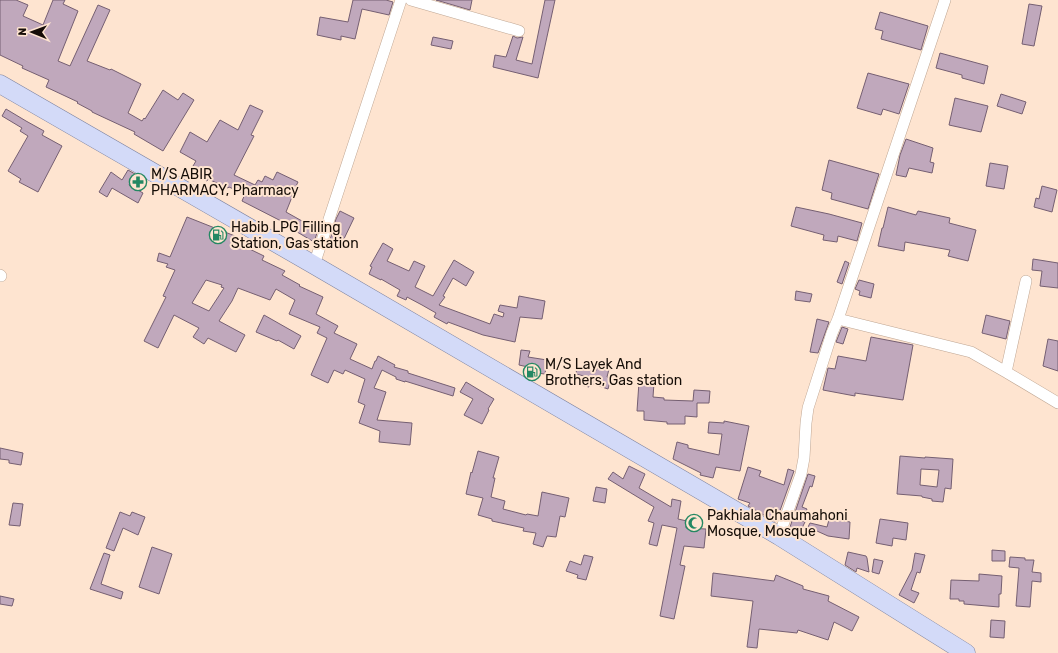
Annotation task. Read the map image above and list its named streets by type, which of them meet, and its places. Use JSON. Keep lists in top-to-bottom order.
{
  "places": {
    "pharmacy": ["M/S ABIR PHARMACY, Pharmacy"],
    "fuel station": ["Habib LPG Filling Station, Gas station", "M/S Layek And Brothers, Gas station"],
    "mosque": ["Pakhiala Chaumahoni Mosque, Mosque"]
  },
  "north": "left"
}
